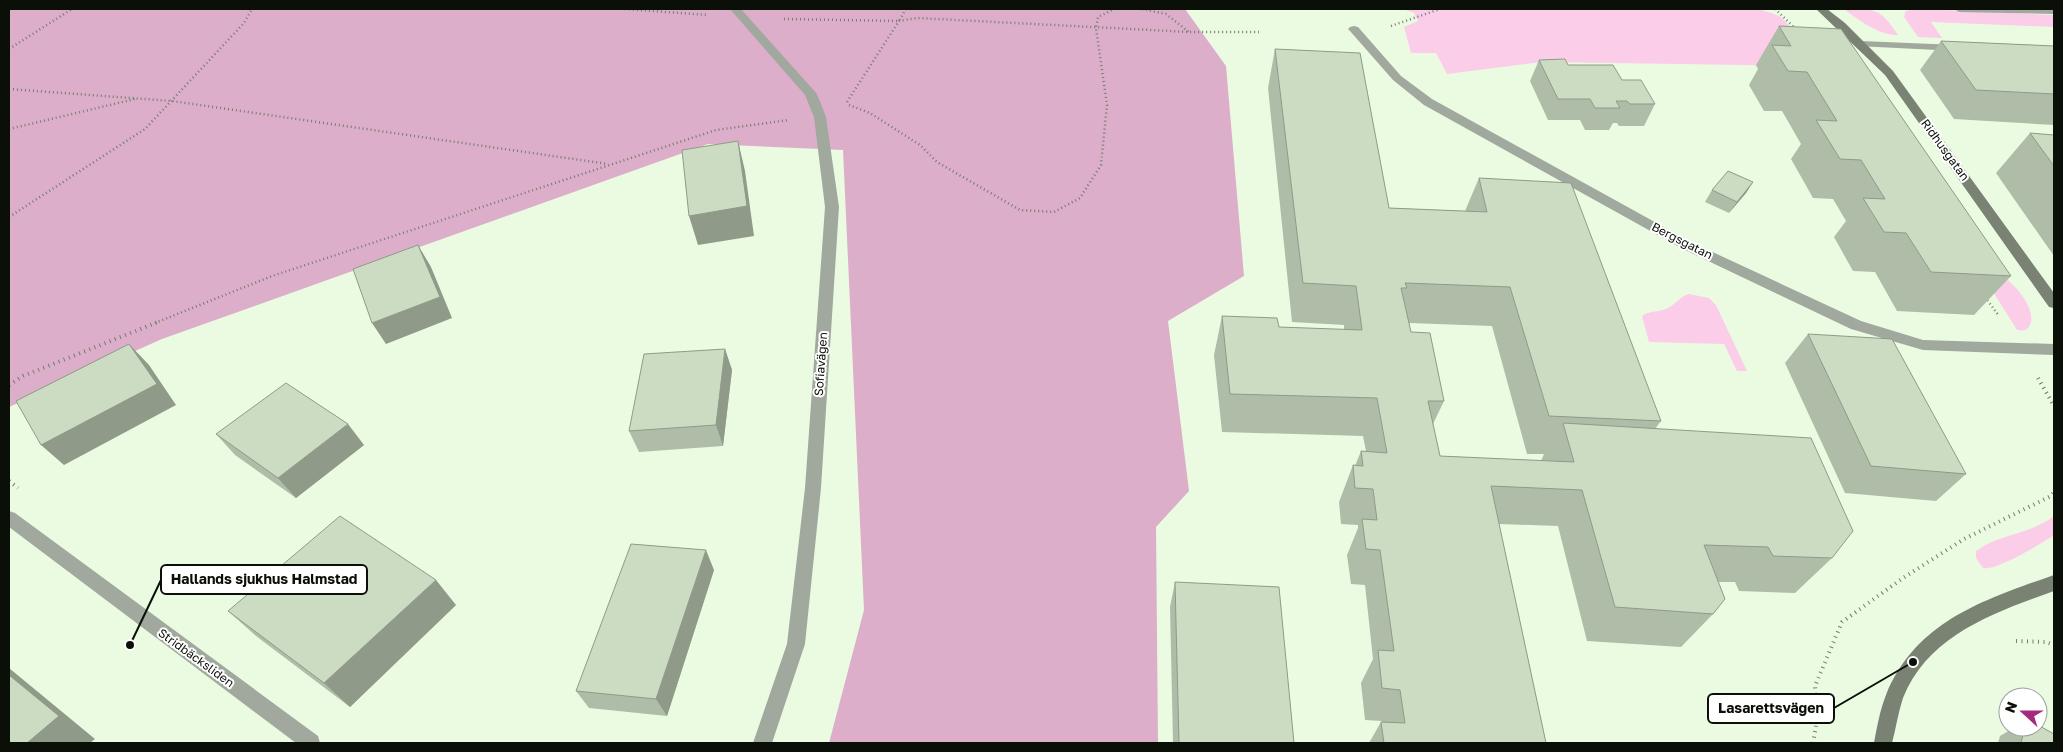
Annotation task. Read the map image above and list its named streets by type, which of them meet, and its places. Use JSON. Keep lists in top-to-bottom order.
{
  "streets": {
    "street": [
      "Ridhusgatan",
      "Bergsgatan",
      "Sofiavägen",
      "Stridbäcksliden"
    ]
  },
  "places": ["Hallands sjukhus Halmstad", "Lasarettsvägen"],
  "north": "left"
}
